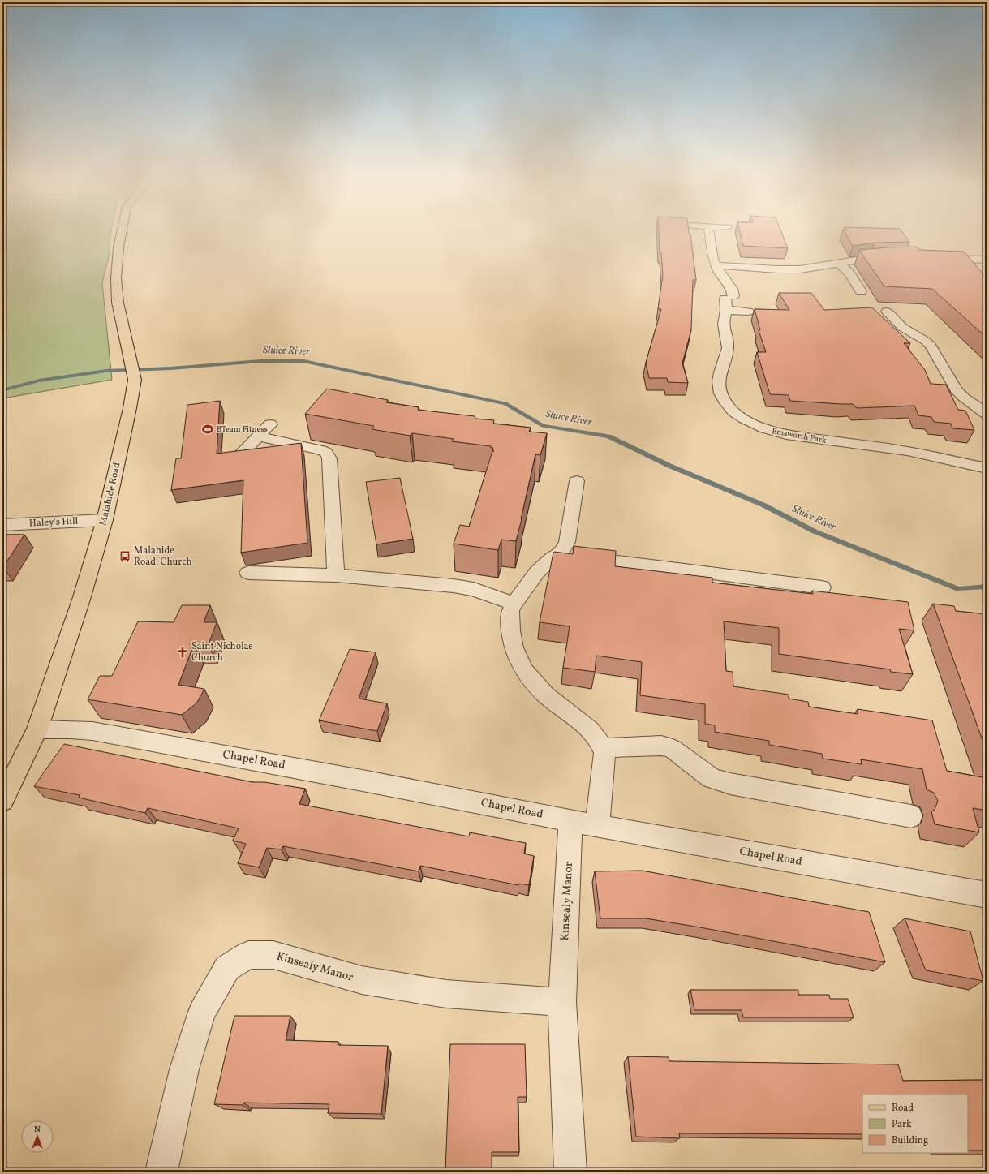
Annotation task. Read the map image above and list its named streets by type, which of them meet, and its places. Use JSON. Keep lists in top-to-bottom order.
{
  "streets": {
    "main road": ["Malahide Road"],
    "street": [
      "Emsworth Park",
      "Haley's Hill",
      "Chapel Road",
      "Kinsealy Manor"
    ]
  },
  "crossings": [
    ["Malahide Road", "Haley's Hill"],
    ["Malahide Road", "Chapel Road"],
    ["Chapel Road", "Kinsealy Manor"]
  ],
  "water": ["Sluice River"],
  "places": {
    "sports": ["BTeam Fitness"],
    "bus stop": ["Malahide Road, Church"],
    "church": ["Saint Nicholas Church"]
  },
  "legend": ["Road", "Park", "Building"],
  "north": "top"
}
